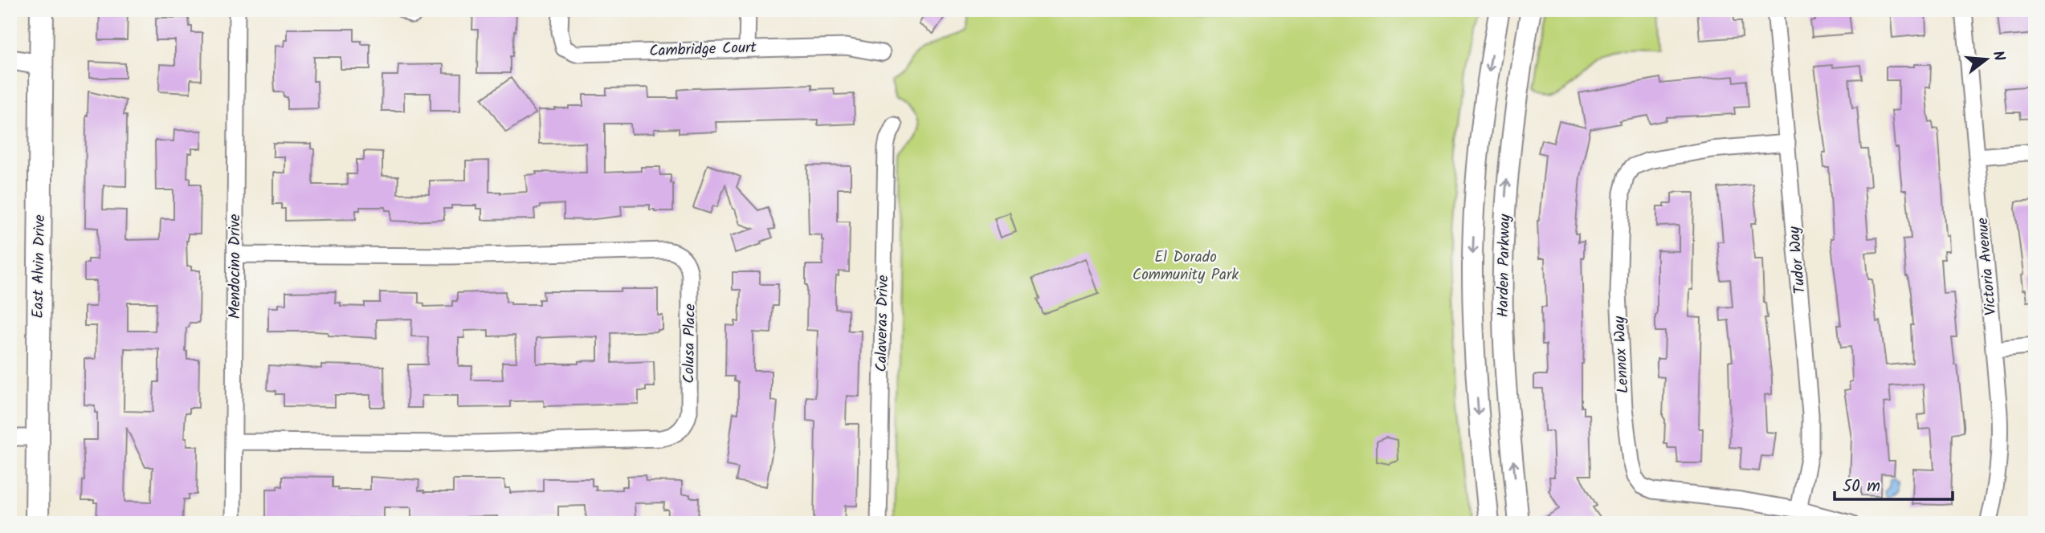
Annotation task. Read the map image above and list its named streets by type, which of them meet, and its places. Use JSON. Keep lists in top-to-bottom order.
{
  "streets": {
    "main road": ["East Alvin Drive"],
    "street": [
      "Cambridge Court",
      "Tudor Way",
      "Harden Parkway",
      "Mendocino Drive",
      "Victoria Avenue",
      "Calaveras Drive",
      "Colusa Place",
      "Lennox Way"
    ]
  },
  "crossings": [
    ["Tudor Way", "Lennox Way"],
    ["Mendocino Drive", "Colusa Place"]
  ],
  "parks": ["El Dorado Community Park"],
  "scale_bar": "50 m",
  "north": "right"
}
